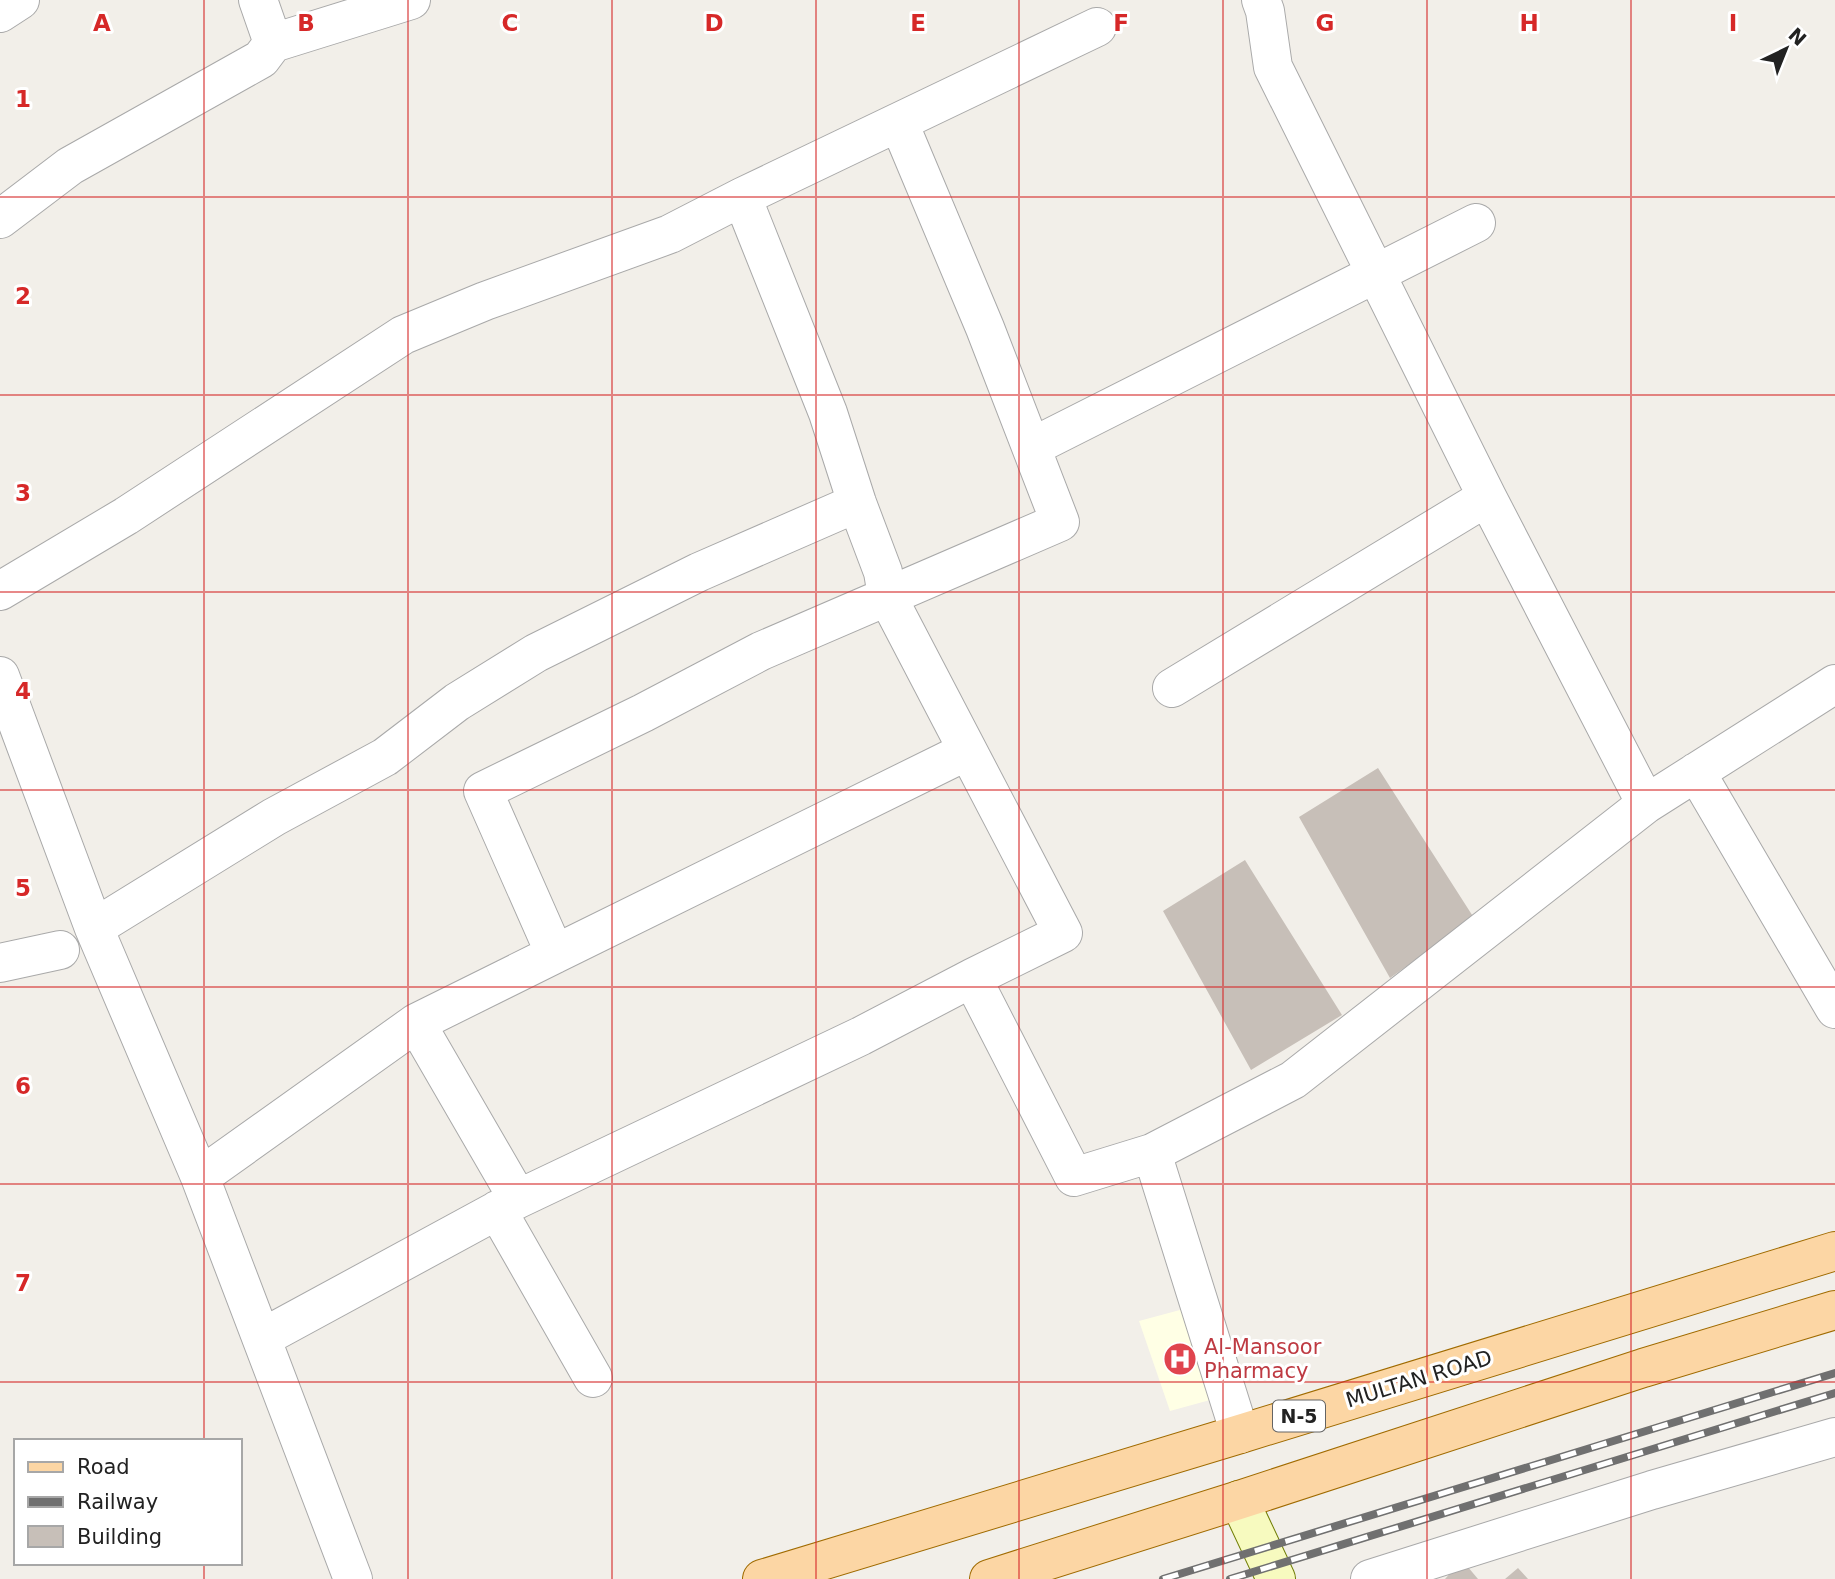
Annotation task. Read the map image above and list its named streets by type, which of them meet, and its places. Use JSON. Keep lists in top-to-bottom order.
{
  "streets": {
    "main road": ["MULTAN ROAD", "N-5"]
  },
  "places": {
    "hospital": ["Al-Mansoor Pharmacy"]
  },
  "legend": ["Road", "Railway", "Building"],
  "north": "top right",
  "grid": {
    "columns": [
      "A",
      "B",
      "C",
      "D",
      "E",
      "F",
      "G",
      "H",
      "I"
    ],
    "rows": [
      "1",
      "2",
      "3",
      "4",
      "5",
      "6",
      "7"
    ]
  }
}
